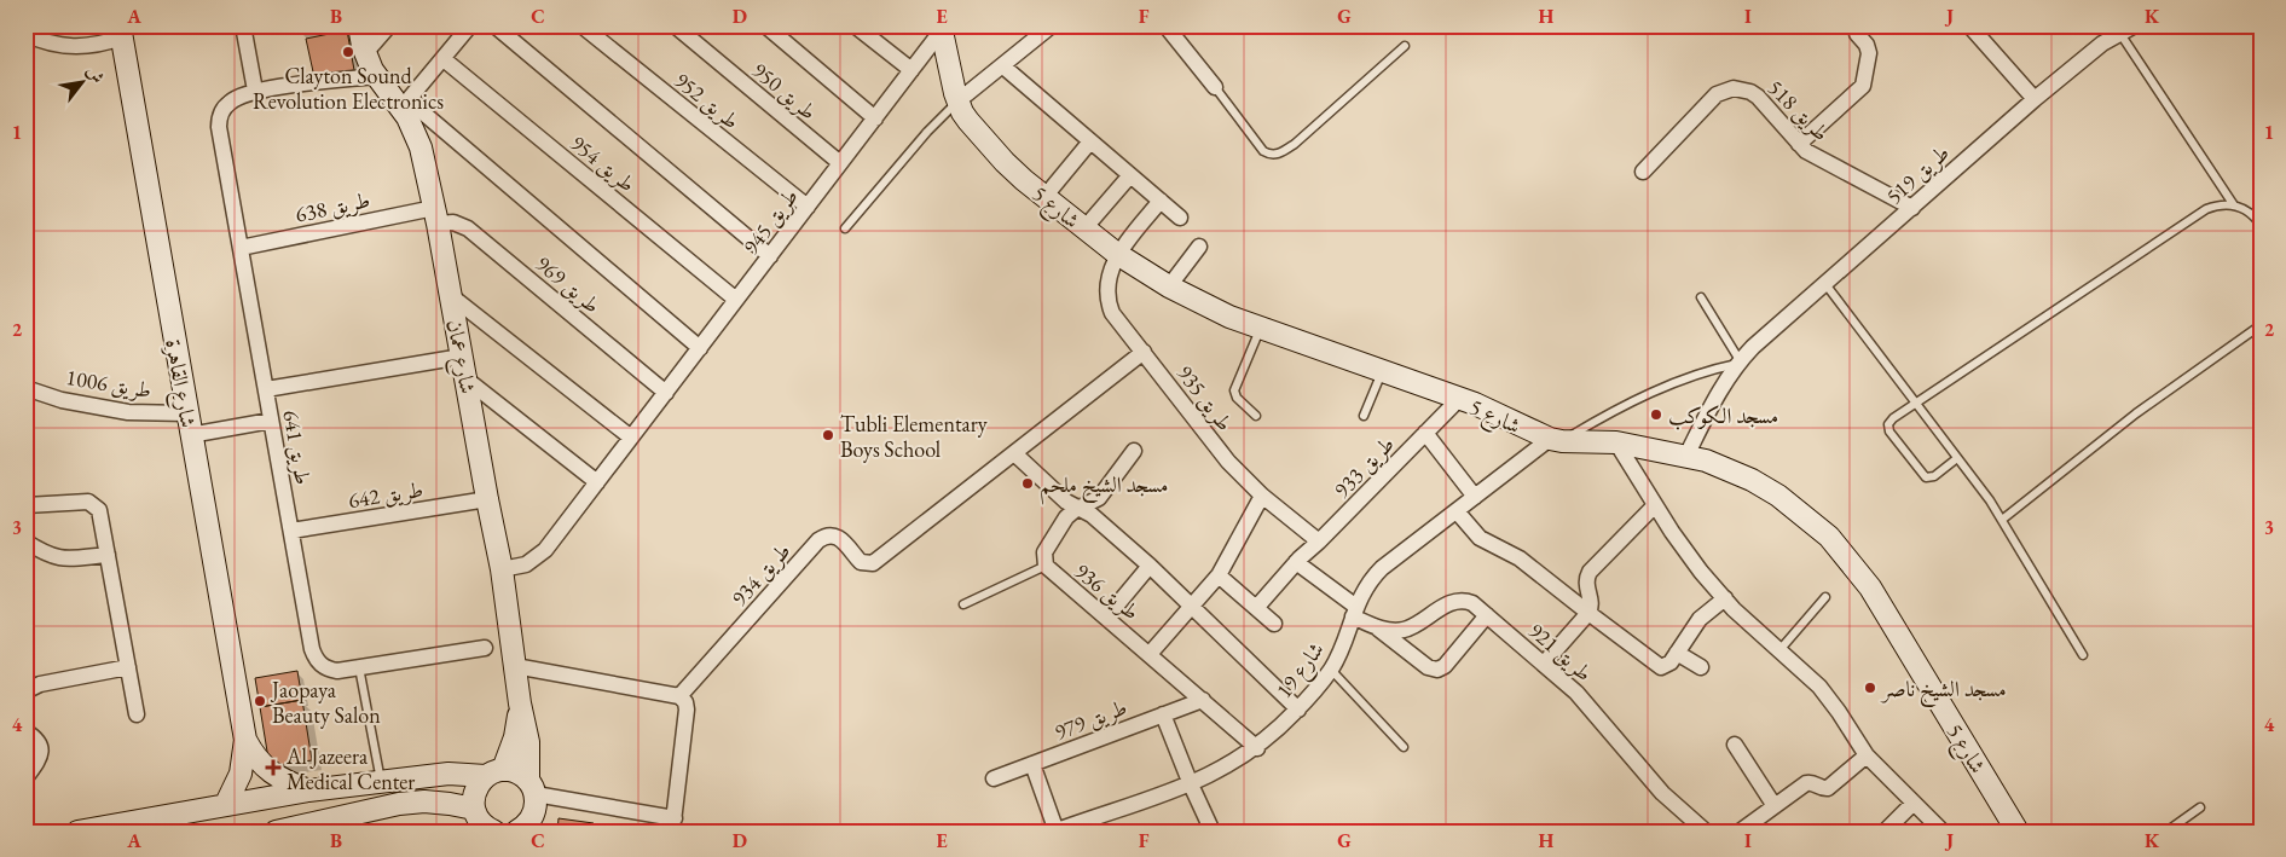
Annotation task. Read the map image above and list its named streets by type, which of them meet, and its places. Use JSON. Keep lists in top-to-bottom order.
{
  "streets": {
    "street": [
      "طريق 950",
      "طريق 952",
      "طريق 518",
      "طريق 954",
      "طريق 519",
      "طريق 638",
      "شارع 5",
      "طريق 945",
      "طريق 969",
      "شارع عمان",
      "طريق 1006",
      "شارع القاهرة",
      "طريق 935",
      "طريق 641",
      "طريق 933",
      "طريق 642",
      "طريق 934",
      "طريق 936",
      "طريق 921",
      "شارع 19",
      "طريق 979"
    ]
  },
  "crossings": [
    ["طريق 950", "طريق 945"],
    ["طريق 952", "طريق 945"],
    ["طريق 518", "طريق 519"],
    ["طريق 954", "طريق 945"],
    ["طريق 519", "شارع 5"],
    ["طريق 519", "شارع 19"],
    ["طريق 638", "طريق 969"],
    ["طريق 638", "شارع عمان"],
    ["طريق 638", "طريق 641"],
    ["شارع 5", "طريق 945"],
    ["شارع 5", "طريق 935"],
    ["شارع 5", "طريق 933"],
    ["شارع 5", "شارع 19"],
    ["طريق 945", "طريق 969"],
    ["طريق 945", "شارع عمان"],
    ["طريق 969", "شارع عمان"],
    ["شارع عمان", "طريق 642"],
    ["طريق 1006", "شارع القاهرة"],
    ["طريق 935", "طريق 933"],
    ["طريق 935", "طريق 934"],
    ["طريق 641", "طريق 642"],
    ["طريق 936", "شارع 19"],
    ["طريق 936", "طريق 979"],
    ["طريق 921", "شارع 19"]
  ],
  "places": {
    "other": [
      "Clayton Sound Revolution Electronics",
      "مسجد الكوكب",
      "Tubli Elementary Boys School",
      "مسجد الشيخ ملحم",
      "مسجد الشيخ ناصر",
      "Jaopaya Beauty Salon"
    ],
    "health": ["Al Jazeera Medical Center"]
  },
  "north": "top right",
  "grid": {
    "columns": [
      "A",
      "B",
      "C",
      "D",
      "E",
      "F",
      "G",
      "H",
      "I",
      "J",
      "K"
    ],
    "rows": [
      "1",
      "2",
      "3",
      "4"
    ]
  }
}
